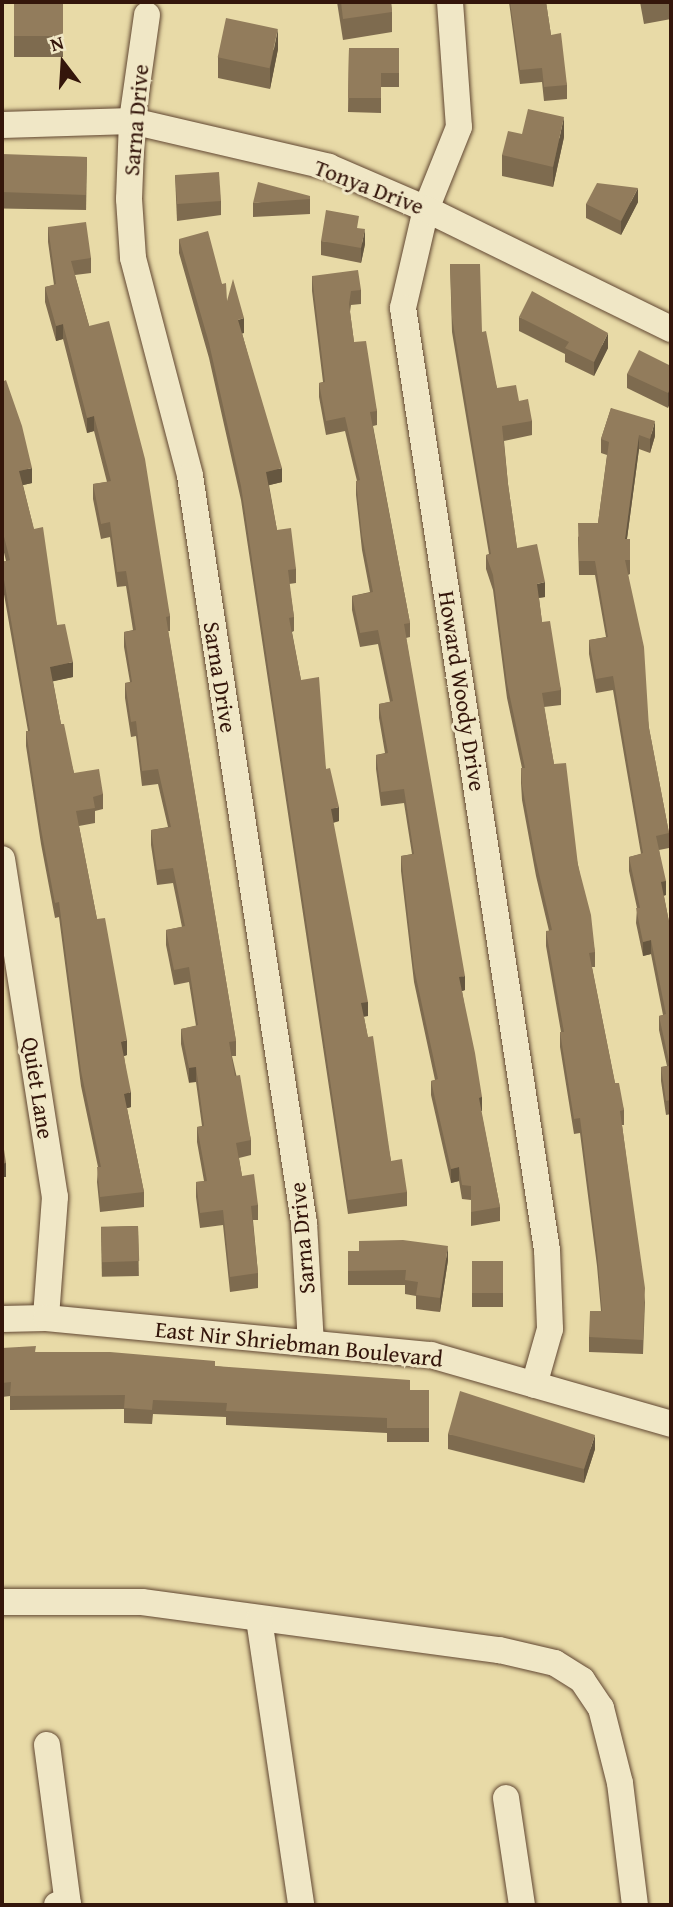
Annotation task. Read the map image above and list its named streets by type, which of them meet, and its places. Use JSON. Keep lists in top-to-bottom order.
{
  "streets": {
    "street": [
      "Sarna Drive",
      "Tonya Drive",
      "Howard Woody Drive",
      "Quiet Lane",
      "East Nir Shriebman Boulevard"
    ]
  },
  "crossings": [
    ["Sarna Drive", "Tonya Drive"],
    ["Sarna Drive", "East Nir Shriebman Boulevard"],
    ["Tonya Drive", "Howard Woody Drive"],
    ["Howard Woody Drive", "East Nir Shriebman Boulevard"],
    ["Quiet Lane", "East Nir Shriebman Boulevard"]
  ],
  "north": "top"
}
